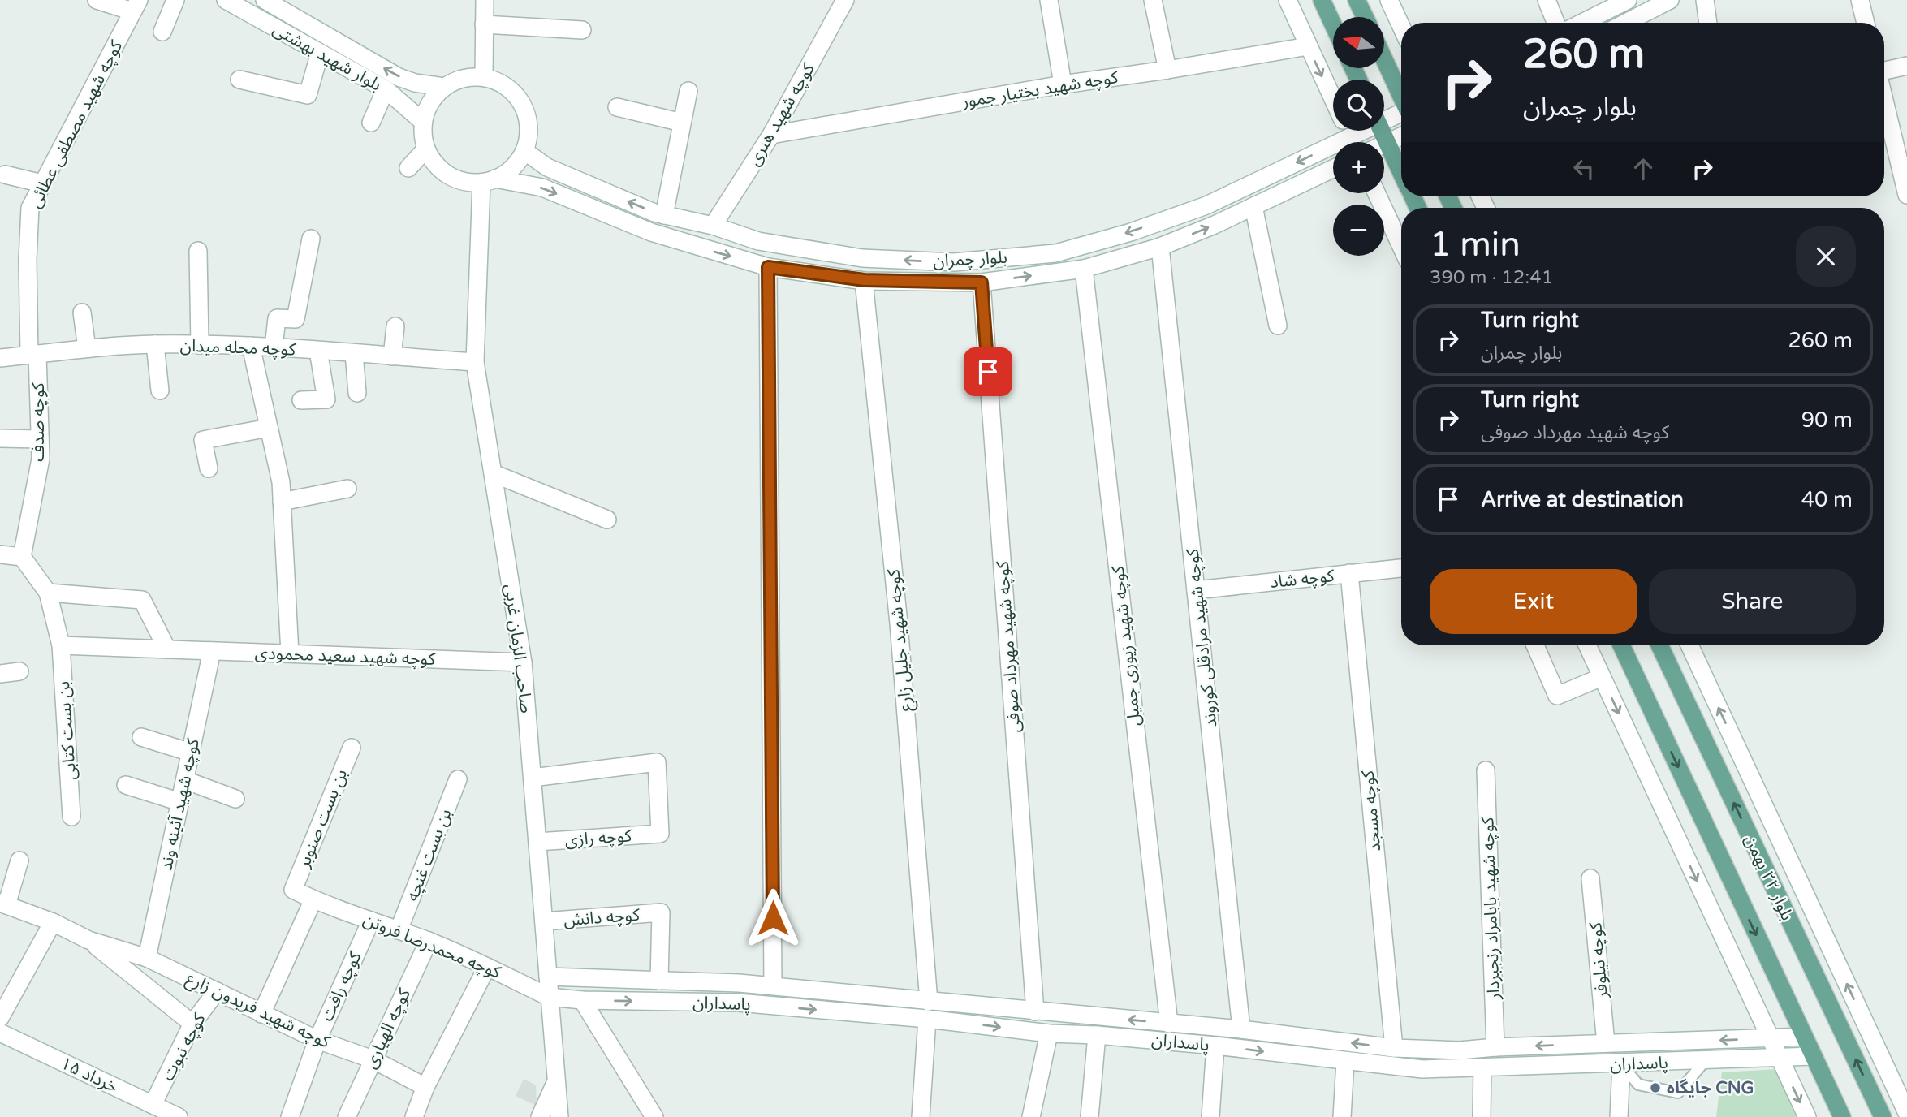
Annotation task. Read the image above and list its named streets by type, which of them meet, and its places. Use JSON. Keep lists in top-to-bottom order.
{
  "streets": {
    "main road": ["بلوار ۲۲ بهمن"],
    "street": [
      "بلوار شهید بهشتی",
      "کوچه شهید بختیار جمور",
      "کوچه شهید هنری",
      "کوچه شهید مصطفی عطائی",
      "بلوار چمران",
      "کوچه محله میدان",
      "کوچه صدف",
      "کوچه شاد",
      "کوچه شهید مرادقلی کوروند",
      "کوچه شهید جلیل زارع",
      "کوچه شهید زیوری جمیل",
      "کوچه شهید مهرداد صوفی",
      "صاحب الزمان غربی",
      "کوچه شهید سعید محمودی",
      "بن بست کتابی",
      "کوچه شهید آئینه وند",
      "کوچه مسجد",
      "بن بست صنوبر",
      "کوچه رازی",
      "بن بست غنچه",
      "کوچه شهید بابامراد رنجبردار",
      "کوچه دانش",
      "کوچه محمدرضا فروتن",
      "کوچه نیلوفر",
      "کوچه رافت",
      "پاسداران",
      "کوچه شهید فریدون زارع",
      "کوچه الهیاری",
      "کوچه نبوت",
      "۱۵ خرداد"
    ]
  },
  "crossings": [
    ["بلوار شهید بهشتی", "بلوار چمران"],
    ["بلوار شهید بهشتی", "صاحب الزمان غربی"],
    ["کوچه شهید بختیار جمور", "کوچه شهید هنری"],
    ["کوچه شهید هنری", "بلوار چمران"],
    ["کوچه شهید مصطفی عطائی", "کوچه محله میدان"],
    ["کوچه شهید مصطفی عطائی", "کوچه صدف"],
    ["بلوار چمران", "کوچه شهید مرادقلی کوروند"],
    ["بلوار چمران", "کوچه شهید جلیل زارع"],
    ["بلوار چمران", "کوچه شهید زیوری جمیل"],
    ["بلوار چمران", "کوچه شهید مهرداد صوفی"],
    ["بلوار چمران", "صاحب الزمان غربی"],
    ["کوچه محله میدان", "کوچه صدف"],
    ["کوچه محله میدان", "صاحب الزمان غربی"],
    ["کوچه شاد", "کوچه شهید مرادقلی کوروند"],
    ["کوچه شاد", "کوچه مسجد"],
    ["کوچه شهید مرادقلی کوروند", "پاسداران"],
    ["کوچه شهید جلیل زارع", "پاسداران"],
    ["کوچه شهید زیوری جمیل", "پاسداران"],
    ["کوچه شهید مهرداد صوفی", "پاسداران"],
    ["صاحب الزمان غربی", "کوچه شهید سعید محمودی"],
    ["صاحب الزمان غربی", "کوچه رازی"],
    ["صاحب الزمان غربی", "کوچه دانش"],
    ["صاحب الزمان غربی", "کوچه محمدرضا فروتن"],
    ["صاحب الزمان غربی", "پاسداران"],
    ["کوچه شهید سعید محمودی", "بن بست کتابی"],
    ["کوچه شهید سعید محمودی", "کوچه شهید آئینه وند"],
    ["کوچه شهید آئینه وند", "کوچه شهید فریدون زارع"],
    ["کوچه مسجد", "پاسداران"],
    ["بن بست صنوبر", "کوچه محمدرضا فروتن"],
    ["بن بست غنچه", "کوچه محمدرضا فروتن"],
    ["بلوار ۲۲ بهمن", "پاسداران"],
    ["کوچه شهید بابامراد رنجبردار", "پاسداران"],
    ["کوچه دانش", "پاسداران"],
    ["کوچه محمدرضا فروتن", "کوچه رافت"],
    ["کوچه محمدرضا فروتن", "پاسداران"],
    ["کوچه محمدرضا فروتن", "کوچه الهیاری"],
    ["کوچه نیلوفر", "پاسداران"],
    ["کوچه رافت", "کوچه شهید فریدون زارع"],
    ["کوچه شهید فریدون زارع", "کوچه الهیاری"],
    ["کوچه شهید فریدون زارع", "کوچه نبوت"],
    ["کوچه نبوت", "۱۵ خرداد"]
  ],
  "places": ["جایگاه CNG"],
  "north": "left",
  "page": {
    "map_buttons": ["+", "−"],
    "turn": ["260 m", "بلوار چمران"],
    "heading": ["1 min", "390 m · 12:41"],
    "list": [
      {
        "name": "Turn right",
        "note": "بلوار چمران",
        "value": "260 m"
      },
      {
        "name": "Turn right",
        "note": "کوچه شهید مهرداد صوفی",
        "value": "90 m"
      },
      {
        "name": "Arrive at destination",
        "value": "40 m"
      }
    ],
    "buttons": ["Exit", "Share"]
  }
}
